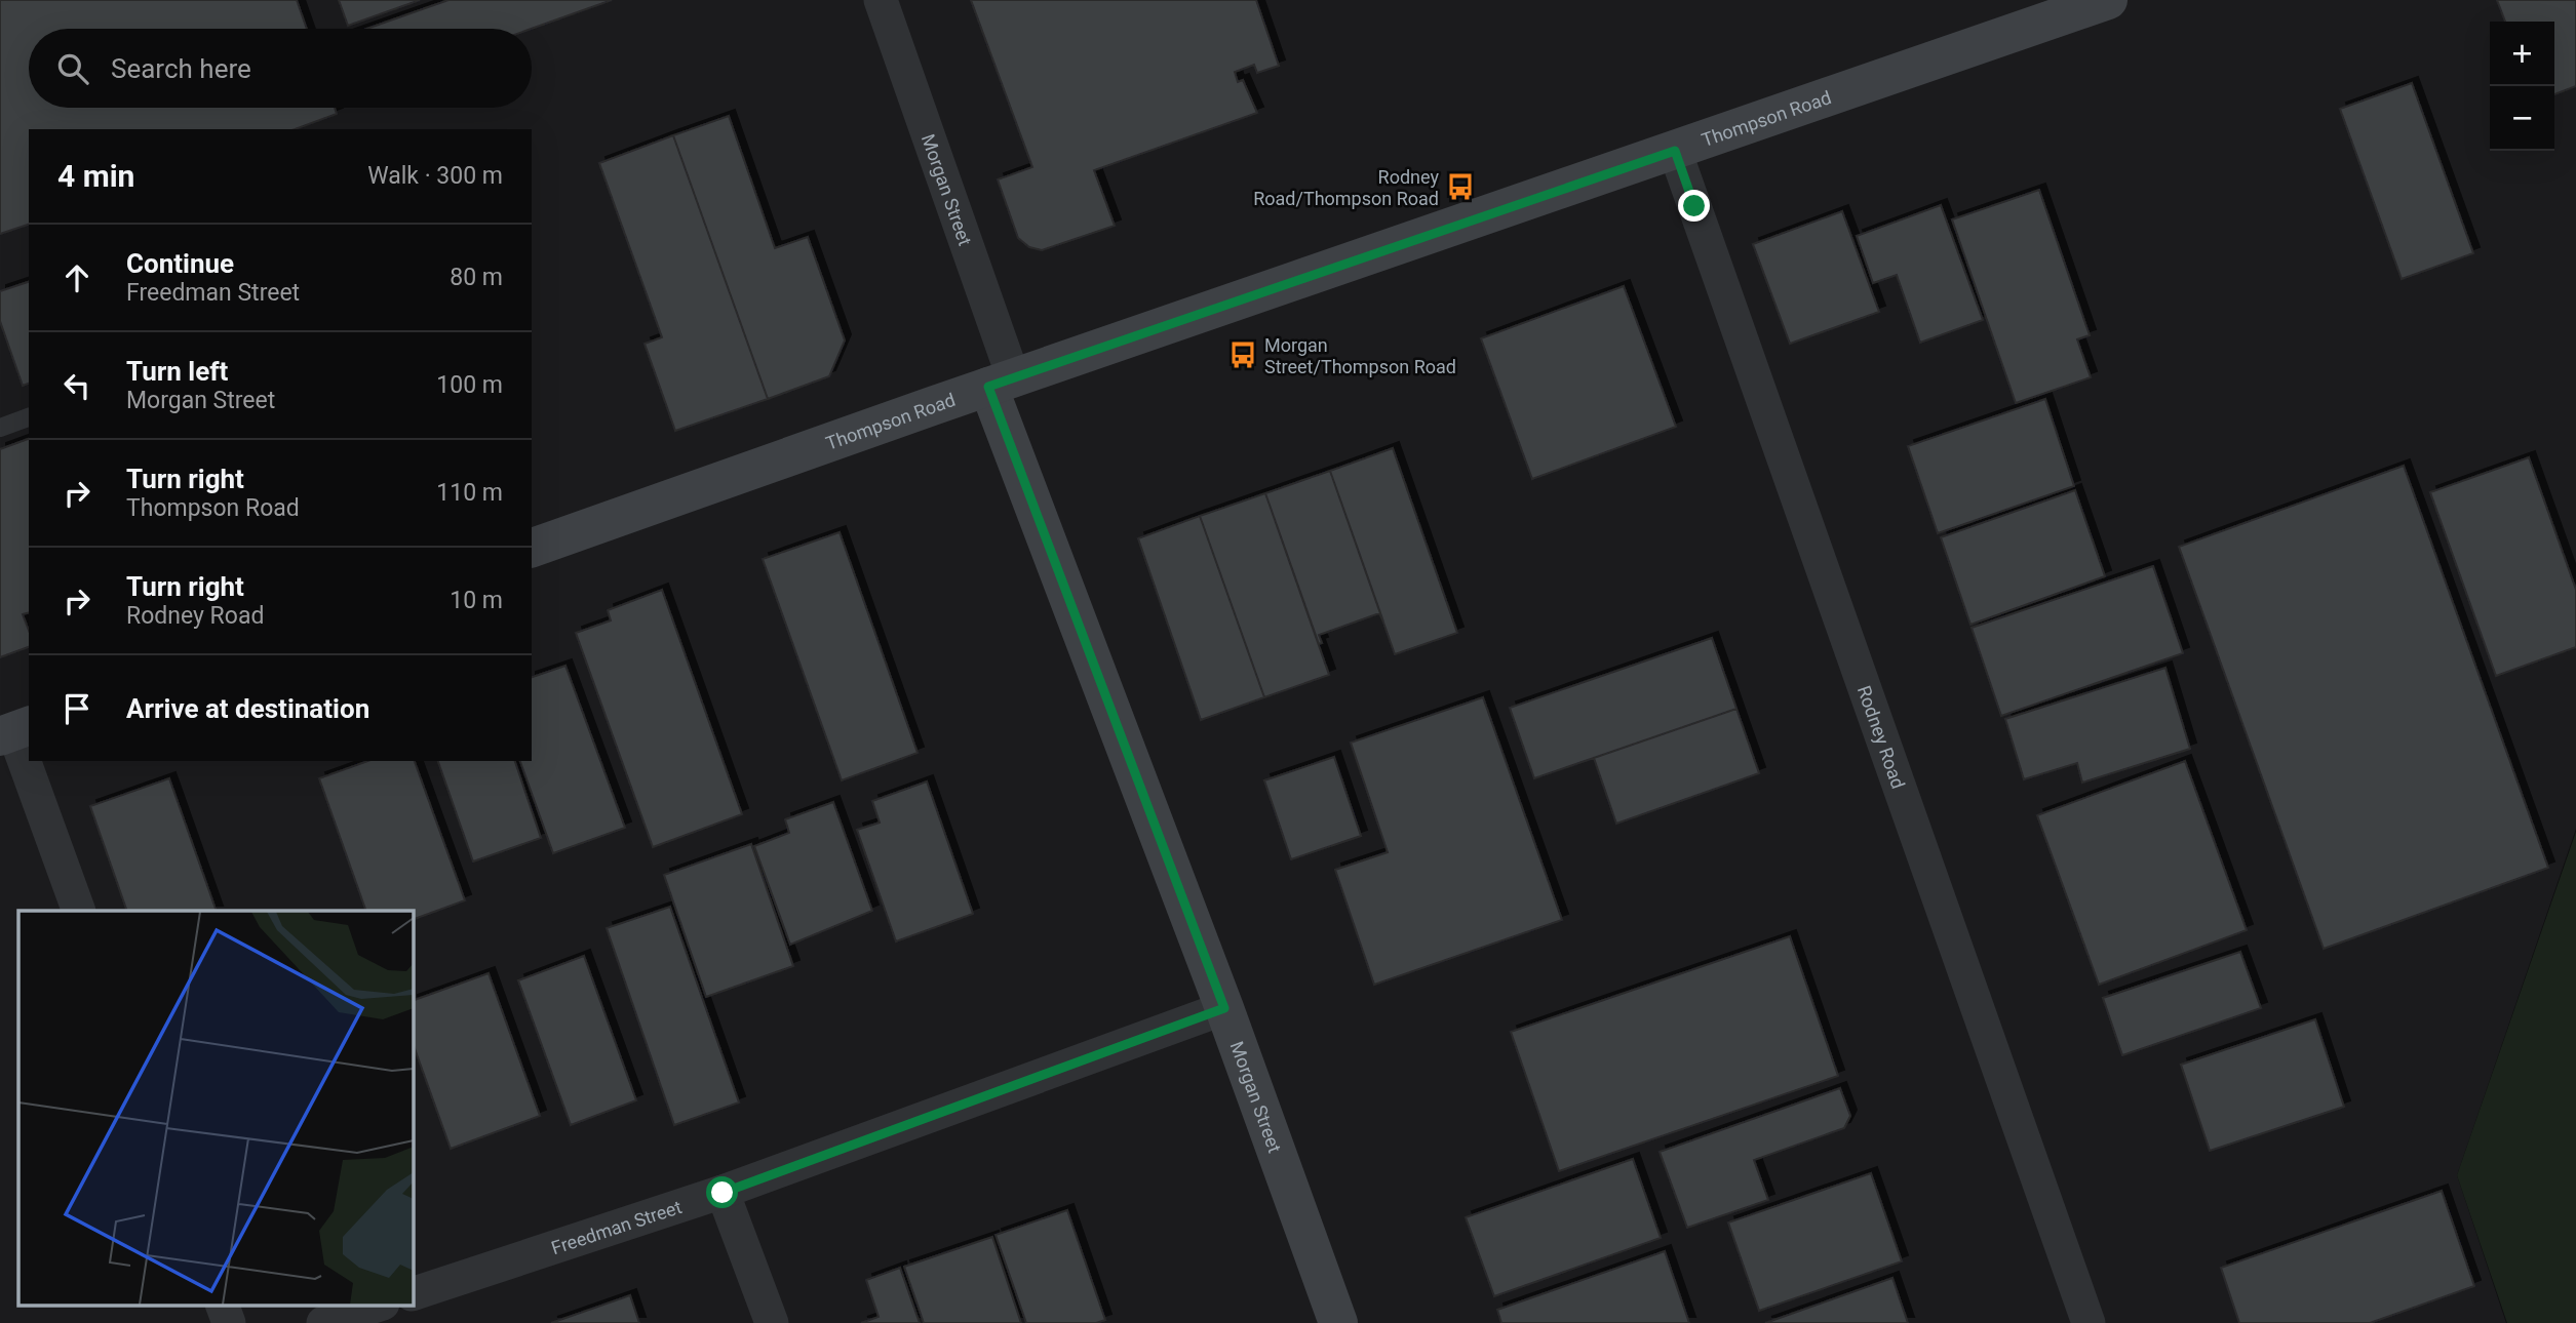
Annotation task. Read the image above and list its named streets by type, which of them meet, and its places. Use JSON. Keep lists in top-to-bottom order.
{
  "streets": {
    "main road": ["Thompson Road", "Morgan Street"],
    "street": ["Rodney Road", "Freedman Street"]
  },
  "crossings": [
    ["Thompson Road", "Morgan Street"],
    ["Thompson Road", "Rodney Road"],
    ["Morgan Street", "Freedman Street"]
  ],
  "places": {
    "bus stop": ["Rodney Road/Thompson Road", "Morgan Street/Thompson Road"]
  },
  "page": {
    "map_buttons": ["+", "−"],
    "search": "Search here",
    "heading": ["4 min", "Walk · 300 m"],
    "list": [
      ["Continue", "Freedman Street", "80 m"],
      ["Turn left", "Morgan Street", "100 m"],
      ["Turn right", "Thompson Road", "110 m"],
      ["Turn right", "Rodney Road", "10 m"],
      "Arrive at destination"
    ]
  }
}
